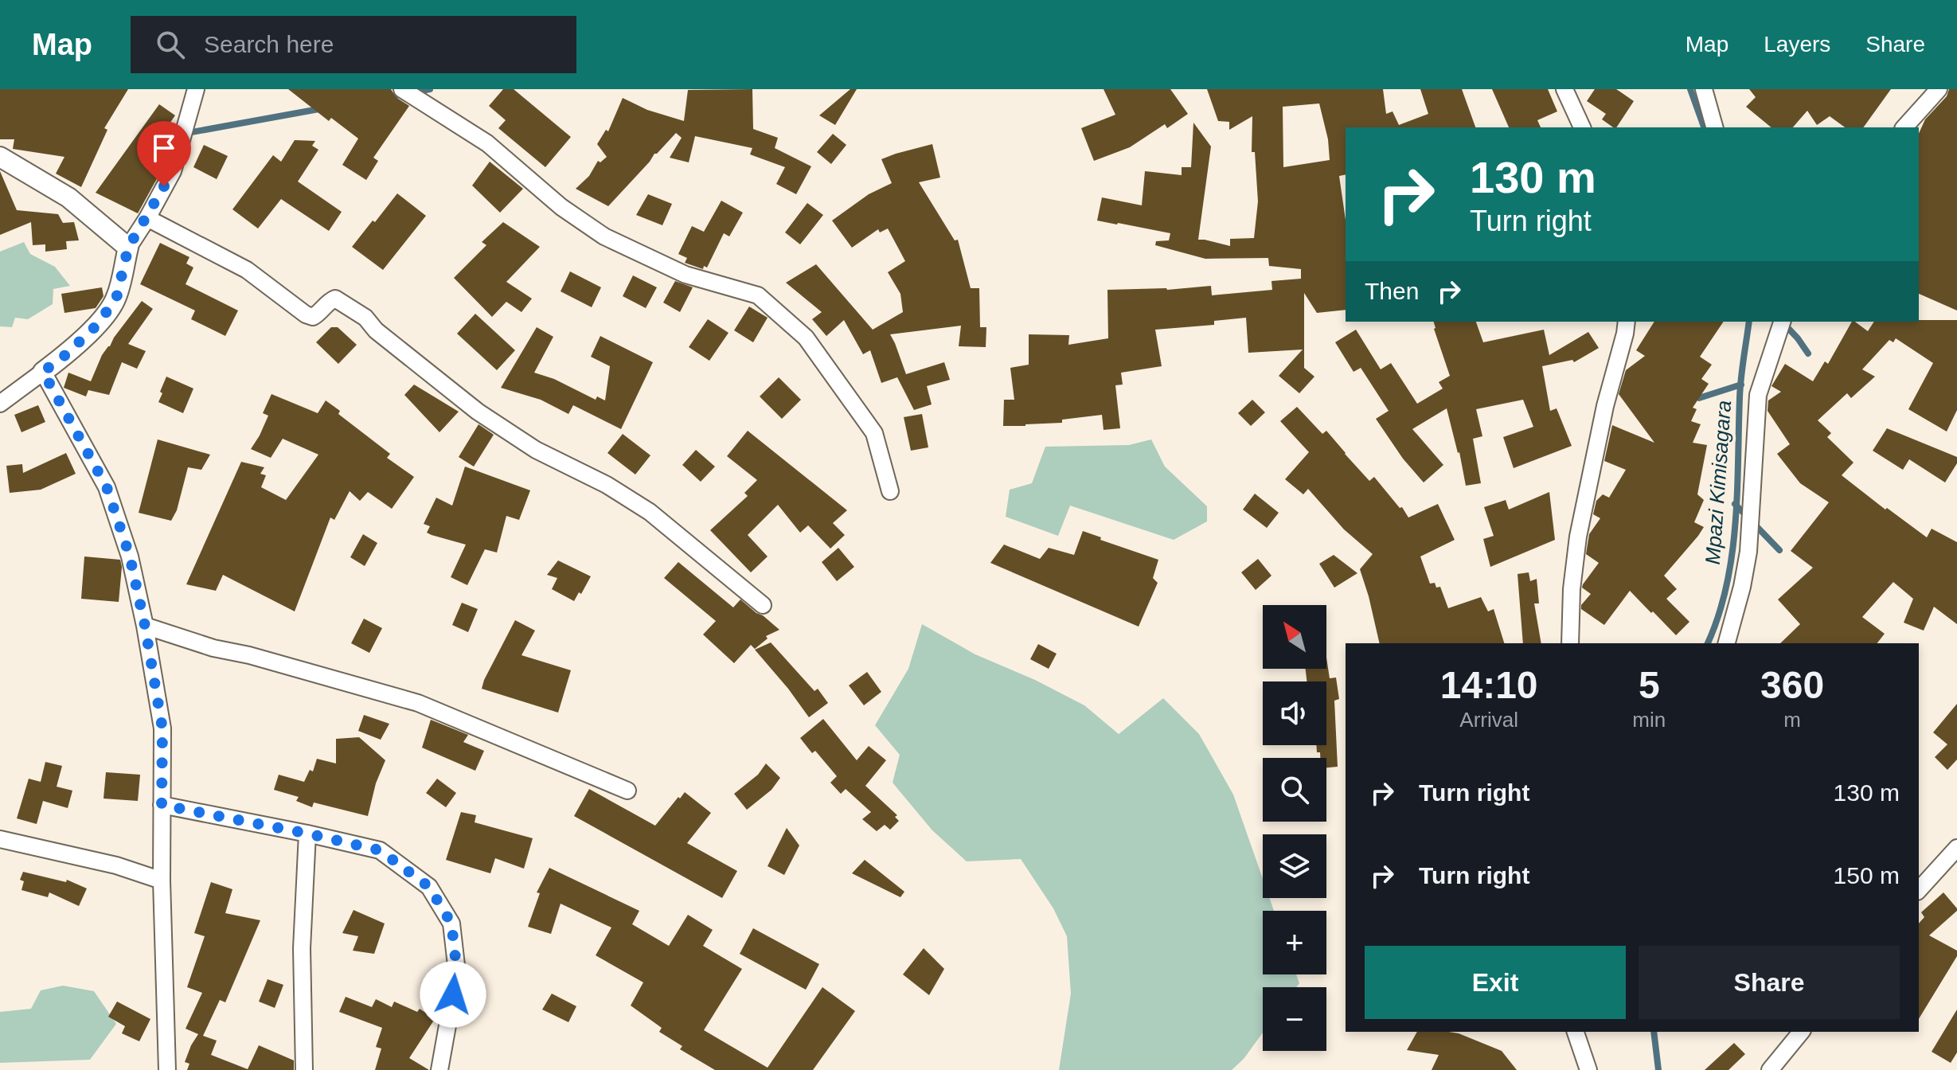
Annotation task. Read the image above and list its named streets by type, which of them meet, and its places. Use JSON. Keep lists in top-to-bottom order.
{
  "water": ["Mpazi Kimisagara"],
  "north": "top left",
  "page": {
    "header": "Map",
    "search": "Search here",
    "nav": ["Map", "Layers", "Share"],
    "turn": ["130 m", "Turn right"],
    "then": "Then",
    "map_buttons": ["+", "−"],
    "eta": [
      "14:10",
      "Arrival",
      "5",
      "min",
      "360",
      "m"
    ],
    "list": [
      {
        "name": "Turn right",
        "value": "130 m"
      },
      {
        "name": "Turn right",
        "value": "150 m"
      }
    ],
    "buttons": ["Exit", "Share"]
  }
}
